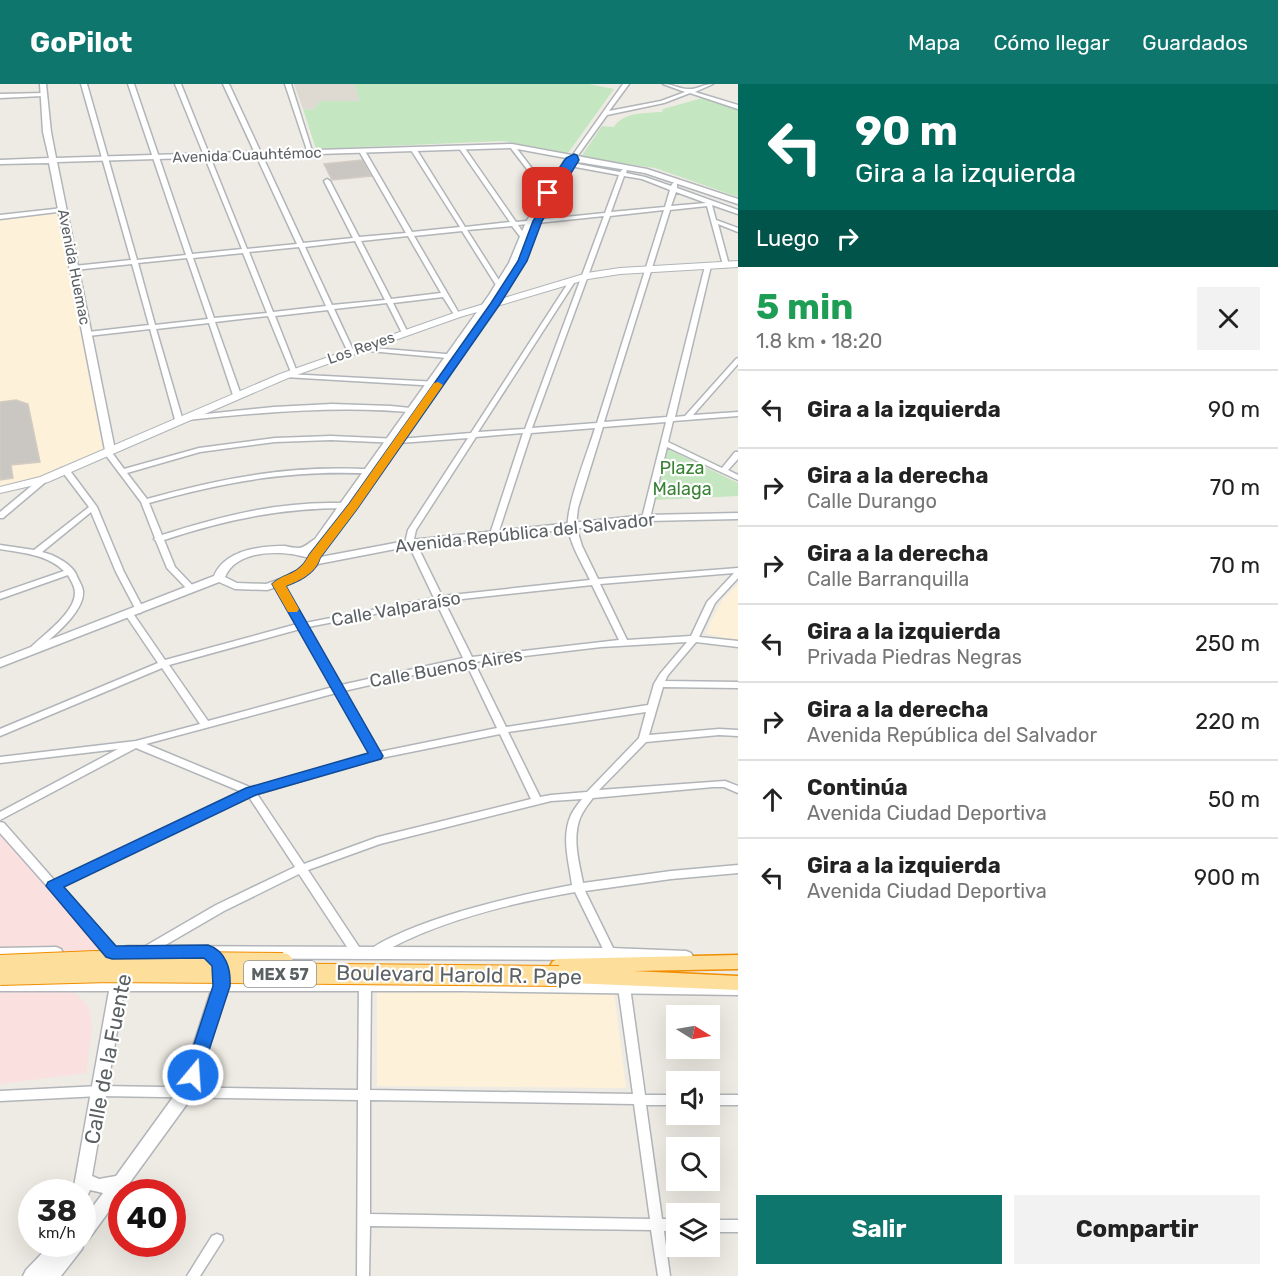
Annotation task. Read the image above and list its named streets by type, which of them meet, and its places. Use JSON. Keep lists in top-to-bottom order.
{
  "streets": {
    "highway": ["MEX 57", "Boulevard Harold R. Pape"],
    "main road": ["Los Reyes"],
    "street": [
      "Avenida Cuauhtémoc",
      "Avenida Huemac",
      "Avenida República del Salvador",
      "Calle Valparaíso",
      "Calle Buenos Aires",
      "Calle de la Fuente"
    ]
  },
  "crossings": [
    ["Avenida Cuauhtémoc", "Avenida Huemac"],
    ["Avenida Huemac", "Los Reyes"]
  ],
  "parks": ["Plaza Malaga"],
  "north": "right",
  "page": {
    "header": "GoPilot",
    "nav": ["Mapa", "Cómo llegar", "Guardados"],
    "turn": ["90 m", "Gira a la izquierda"],
    "then": "Luego",
    "heading": ["5 min", "1.8 km · 18:20"],
    "list": [
      {
        "name": "Gira a la izquierda",
        "value": "90 m"
      },
      {
        "name": "Gira a la derecha",
        "note": "Calle Durango",
        "value": "70 m"
      },
      {
        "name": "Gira a la derecha",
        "note": "Calle Barranquilla",
        "value": "70 m"
      },
      {
        "name": "Gira a la izquierda",
        "note": "Privada Piedras Negras",
        "value": "250 m"
      },
      {
        "name": "Gira a la derecha",
        "note": "Avenida República del Salvador",
        "value": "220 m"
      },
      {
        "name": "Continúa",
        "note": "Avenida Ciudad Deportiva",
        "value": "50 m"
      },
      {
        "name": "Gira a la izquierda",
        "note": "Avenida Ciudad Deportiva",
        "value": "900 m"
      }
    ],
    "speed": "38 km/h",
    "limit": "40",
    "buttons": ["Salir", "Compartir"]
  }
}
